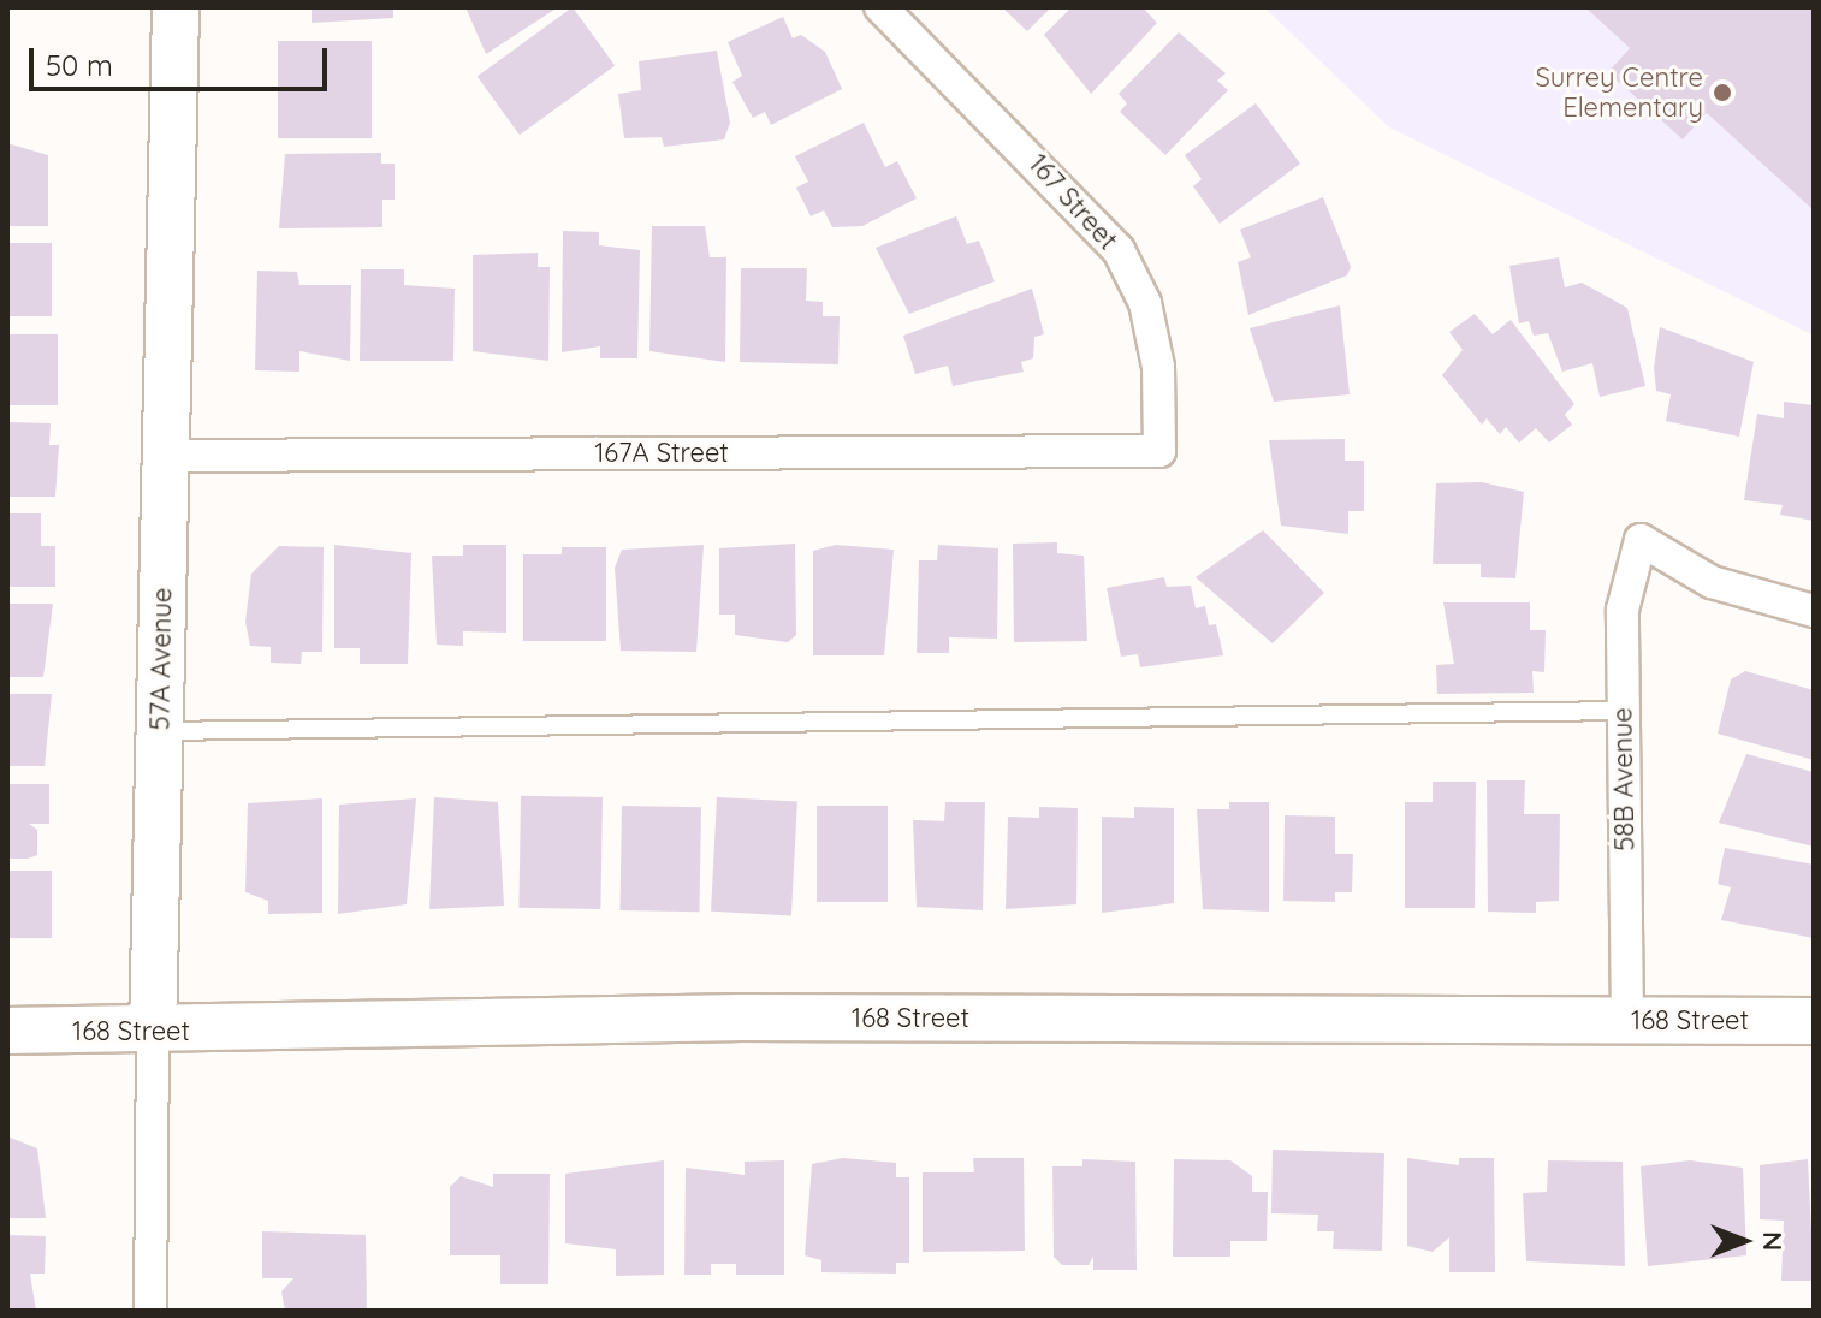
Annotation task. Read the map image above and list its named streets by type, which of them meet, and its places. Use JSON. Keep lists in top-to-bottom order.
{
  "streets": {
    "main road": ["57A Avenue", "168 Street"],
    "street": ["167 Street", "167A Street", "58B Avenue"]
  },
  "crossings": [
    ["167 Street", "167A Street"],
    ["167A Street", "57A Avenue"],
    ["57A Avenue", "168 Street"],
    ["58B Avenue", "168 Street"]
  ],
  "places": ["Surrey Centre Elementary"],
  "scale_bar": "50 m",
  "north": "right"
}
